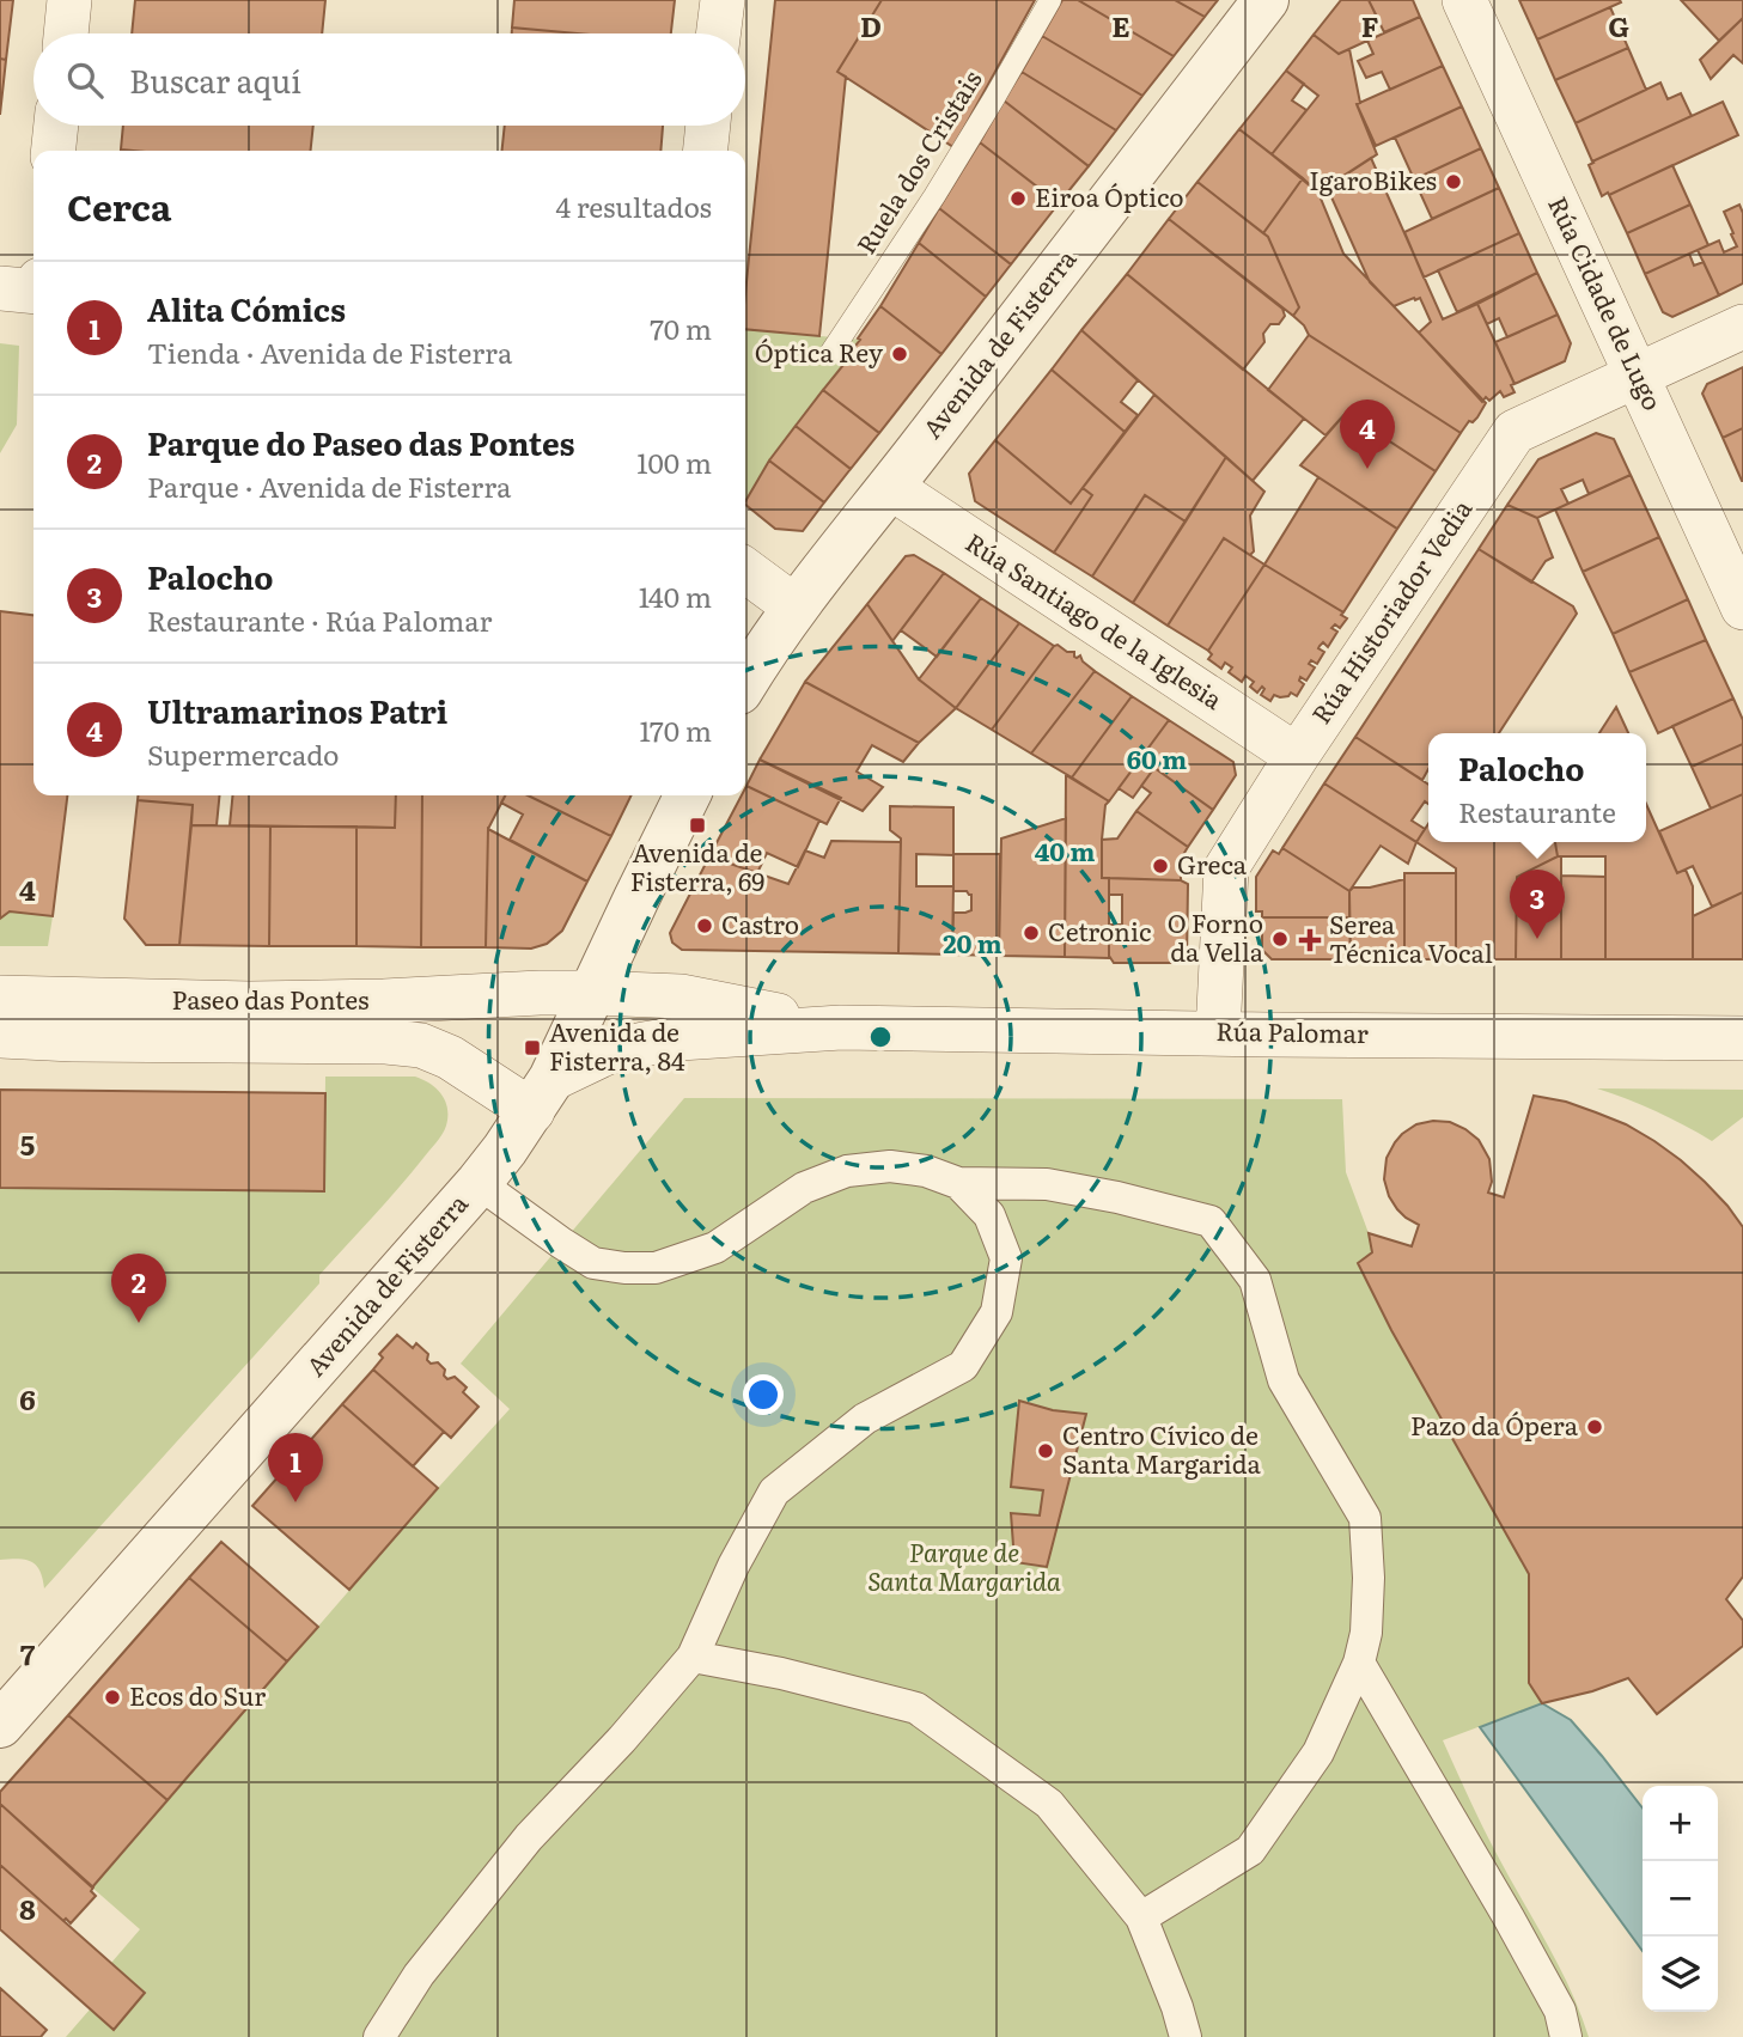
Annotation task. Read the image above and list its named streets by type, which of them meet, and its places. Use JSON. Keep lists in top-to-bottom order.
{
  "streets": {
    "street": [
      "Rúa Cidade de Lugo",
      "Avenida de Fisterra",
      "Rúa Historiador Vedia",
      "Rúa Santiago de la Iglesia",
      "Paseo das Pontes",
      "Rúa Palomar"
    ],
    "lane": ["Ruela dos Cristais"]
  },
  "crossings": [
    ["Rúa Cidade de Lugo", "Rúa Historiador Vedia"],
    ["Avenida de Fisterra", "Rúa Santiago de la Iglesia"],
    ["Avenida de Fisterra", "Paseo das Pontes"],
    ["Avenida de Fisterra", "Rúa Palomar"],
    ["Rúa Historiador Vedia", "Rúa Santiago de la Iglesia"],
    ["Rúa Historiador Vedia", "Rúa Palomar"],
    ["Paseo das Pontes", "Rúa Palomar"]
  ],
  "parks": ["Parque de Santa Margarida"],
  "places": {
    "other": [
      "IgaroBikes",
      "Eiroa Óptico",
      "Óptica Rey",
      "Greca",
      "Castro",
      "Cetronic",
      "O Forno da Vella",
      "Pazo da Ópera",
      "Centro Cívico de Santa Margarida",
      "Ecos do Sur"
    ],
    "transit": ["Avenida de Fisterra, 69", "Avenida de Fisterra, 84"],
    "health": ["Serea Técnica Vocal"]
  },
  "page": {
    "search": "Buscar aquí",
    "heading": ["Cerca", "4 resultados"],
    "list": [
      {
        "mark": "1",
        "name": "Alita Cómics",
        "note": "Tienda · Avenida de Fisterra",
        "value": "70 m"
      },
      {
        "mark": "2",
        "name": "Parque do Paseo das Pontes",
        "note": "Parque · Avenida de Fisterra",
        "value": "100 m"
      },
      {
        "mark": "3",
        "name": "Palocho",
        "note": "Restaurante · Rúa Palomar",
        "value": "140 m"
      },
      {
        "mark": "4",
        "name": "Ultramarinos Patri",
        "note": "Supermercado",
        "value": "170 m"
      }
    ],
    "pins": [
      "4",
      "3",
      "2",
      "1"
    ],
    "popup": ["Palocho", "Restaurante"],
    "map_buttons": ["+", "−"]
  },
  "grid": {
    "columns": [
      "D",
      "E",
      "F",
      "G"
    ],
    "rows": [
      "4",
      "5",
      "6",
      "7",
      "8"
    ]
  },
  "rings": ["60 m", "40 m", "20 m"]
}
